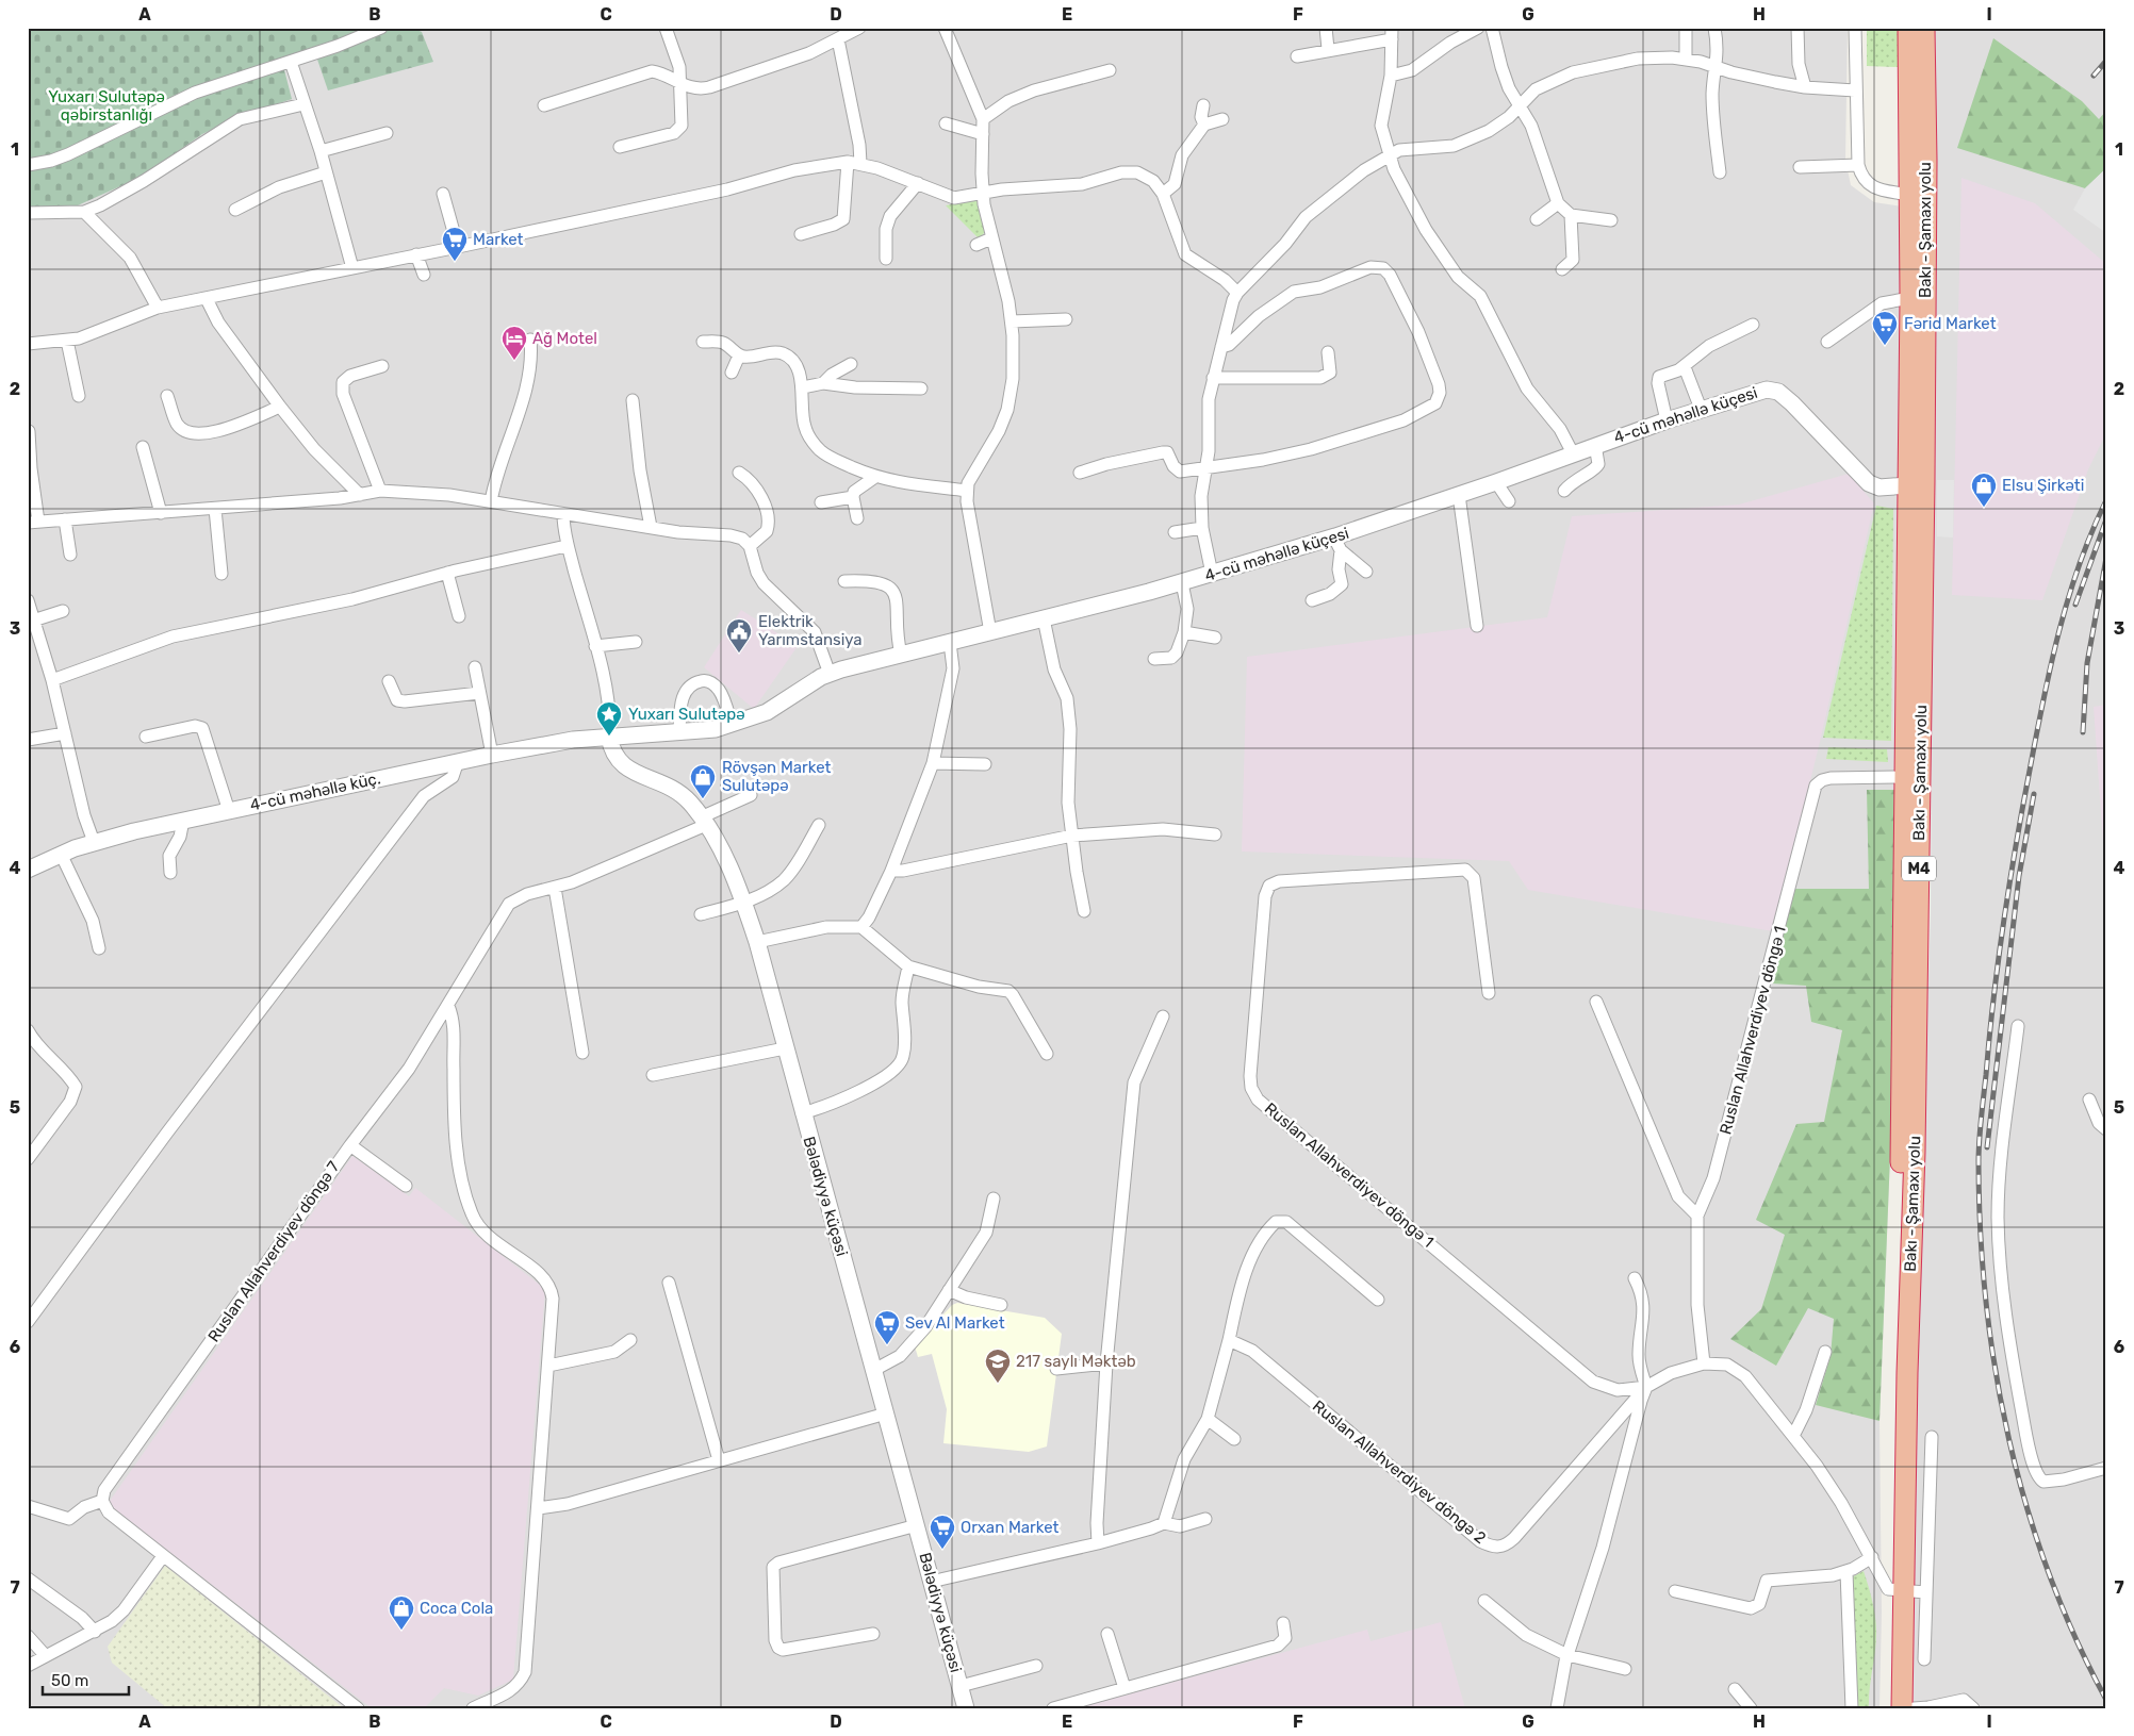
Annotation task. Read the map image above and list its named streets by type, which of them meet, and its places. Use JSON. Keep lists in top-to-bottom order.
{
  "streets": {
    "highway": ["Bakı - Şamaxı yolu", "M4"],
    "street": [
      "4-cü məhəllə küçesi",
      "4-cü məhəllə küç.",
      "Ruslan Allahverdiyev döngə 1",
      "Bələdiyyə küçəsi",
      "Ruslan Allahverdiyev döngə 7",
      "Ruslan Allahverdiyev döngə 2"
    ]
  },
  "crossings": [
    ["Bakı - Şamaxı yolu", "4-cü məhəllə küçesi"],
    ["Bakı - Şamaxı yolu", "Ruslan Allahverdiyev döngə 1"],
    ["Bakı - Şamaxı yolu", "Ruslan Allahverdiyev döngə 2"],
    ["4-cü məhəllə küçesi", "4-cü məhəllə küç."],
    ["4-cü məhəllə küçesi", "Bələdiyyə küçəsi"],
    ["4-cü məhəllə küç.", "Bələdiyyə küçəsi"],
    ["Ruslan Allahverdiyev döngə 1", "Ruslan Allahverdiyev döngə 2"],
    ["Bələdiyyə küçəsi", "Ruslan Allahverdiyev döngə 7"]
  ],
  "parks": ["Yuxarı Sulutəpə qəbirstanlığı"],
  "places": {
    "supermarket": [
      "Market",
      "Fərid Market",
      "Sev Al Market",
      "Orxan Market"
    ],
    "hotel": ["Ağ Motel"],
    "shop": ["Elsu Şirkəti", "Rövşən Market Sulutəpə", "Coca Cola"],
    "public building": ["Elektrik Yarımstansiya"],
    "place": ["Yuxarı Sulutəpə"],
    "school or university": ["217 saylı Məktəb"]
  },
  "scale_bar": "50 m",
  "grid": {
    "columns": [
      "A",
      "B",
      "C",
      "D",
      "E",
      "F",
      "G",
      "H",
      "I"
    ],
    "rows": [
      "1",
      "2",
      "3",
      "4",
      "5",
      "6",
      "7"
    ]
  }
}
